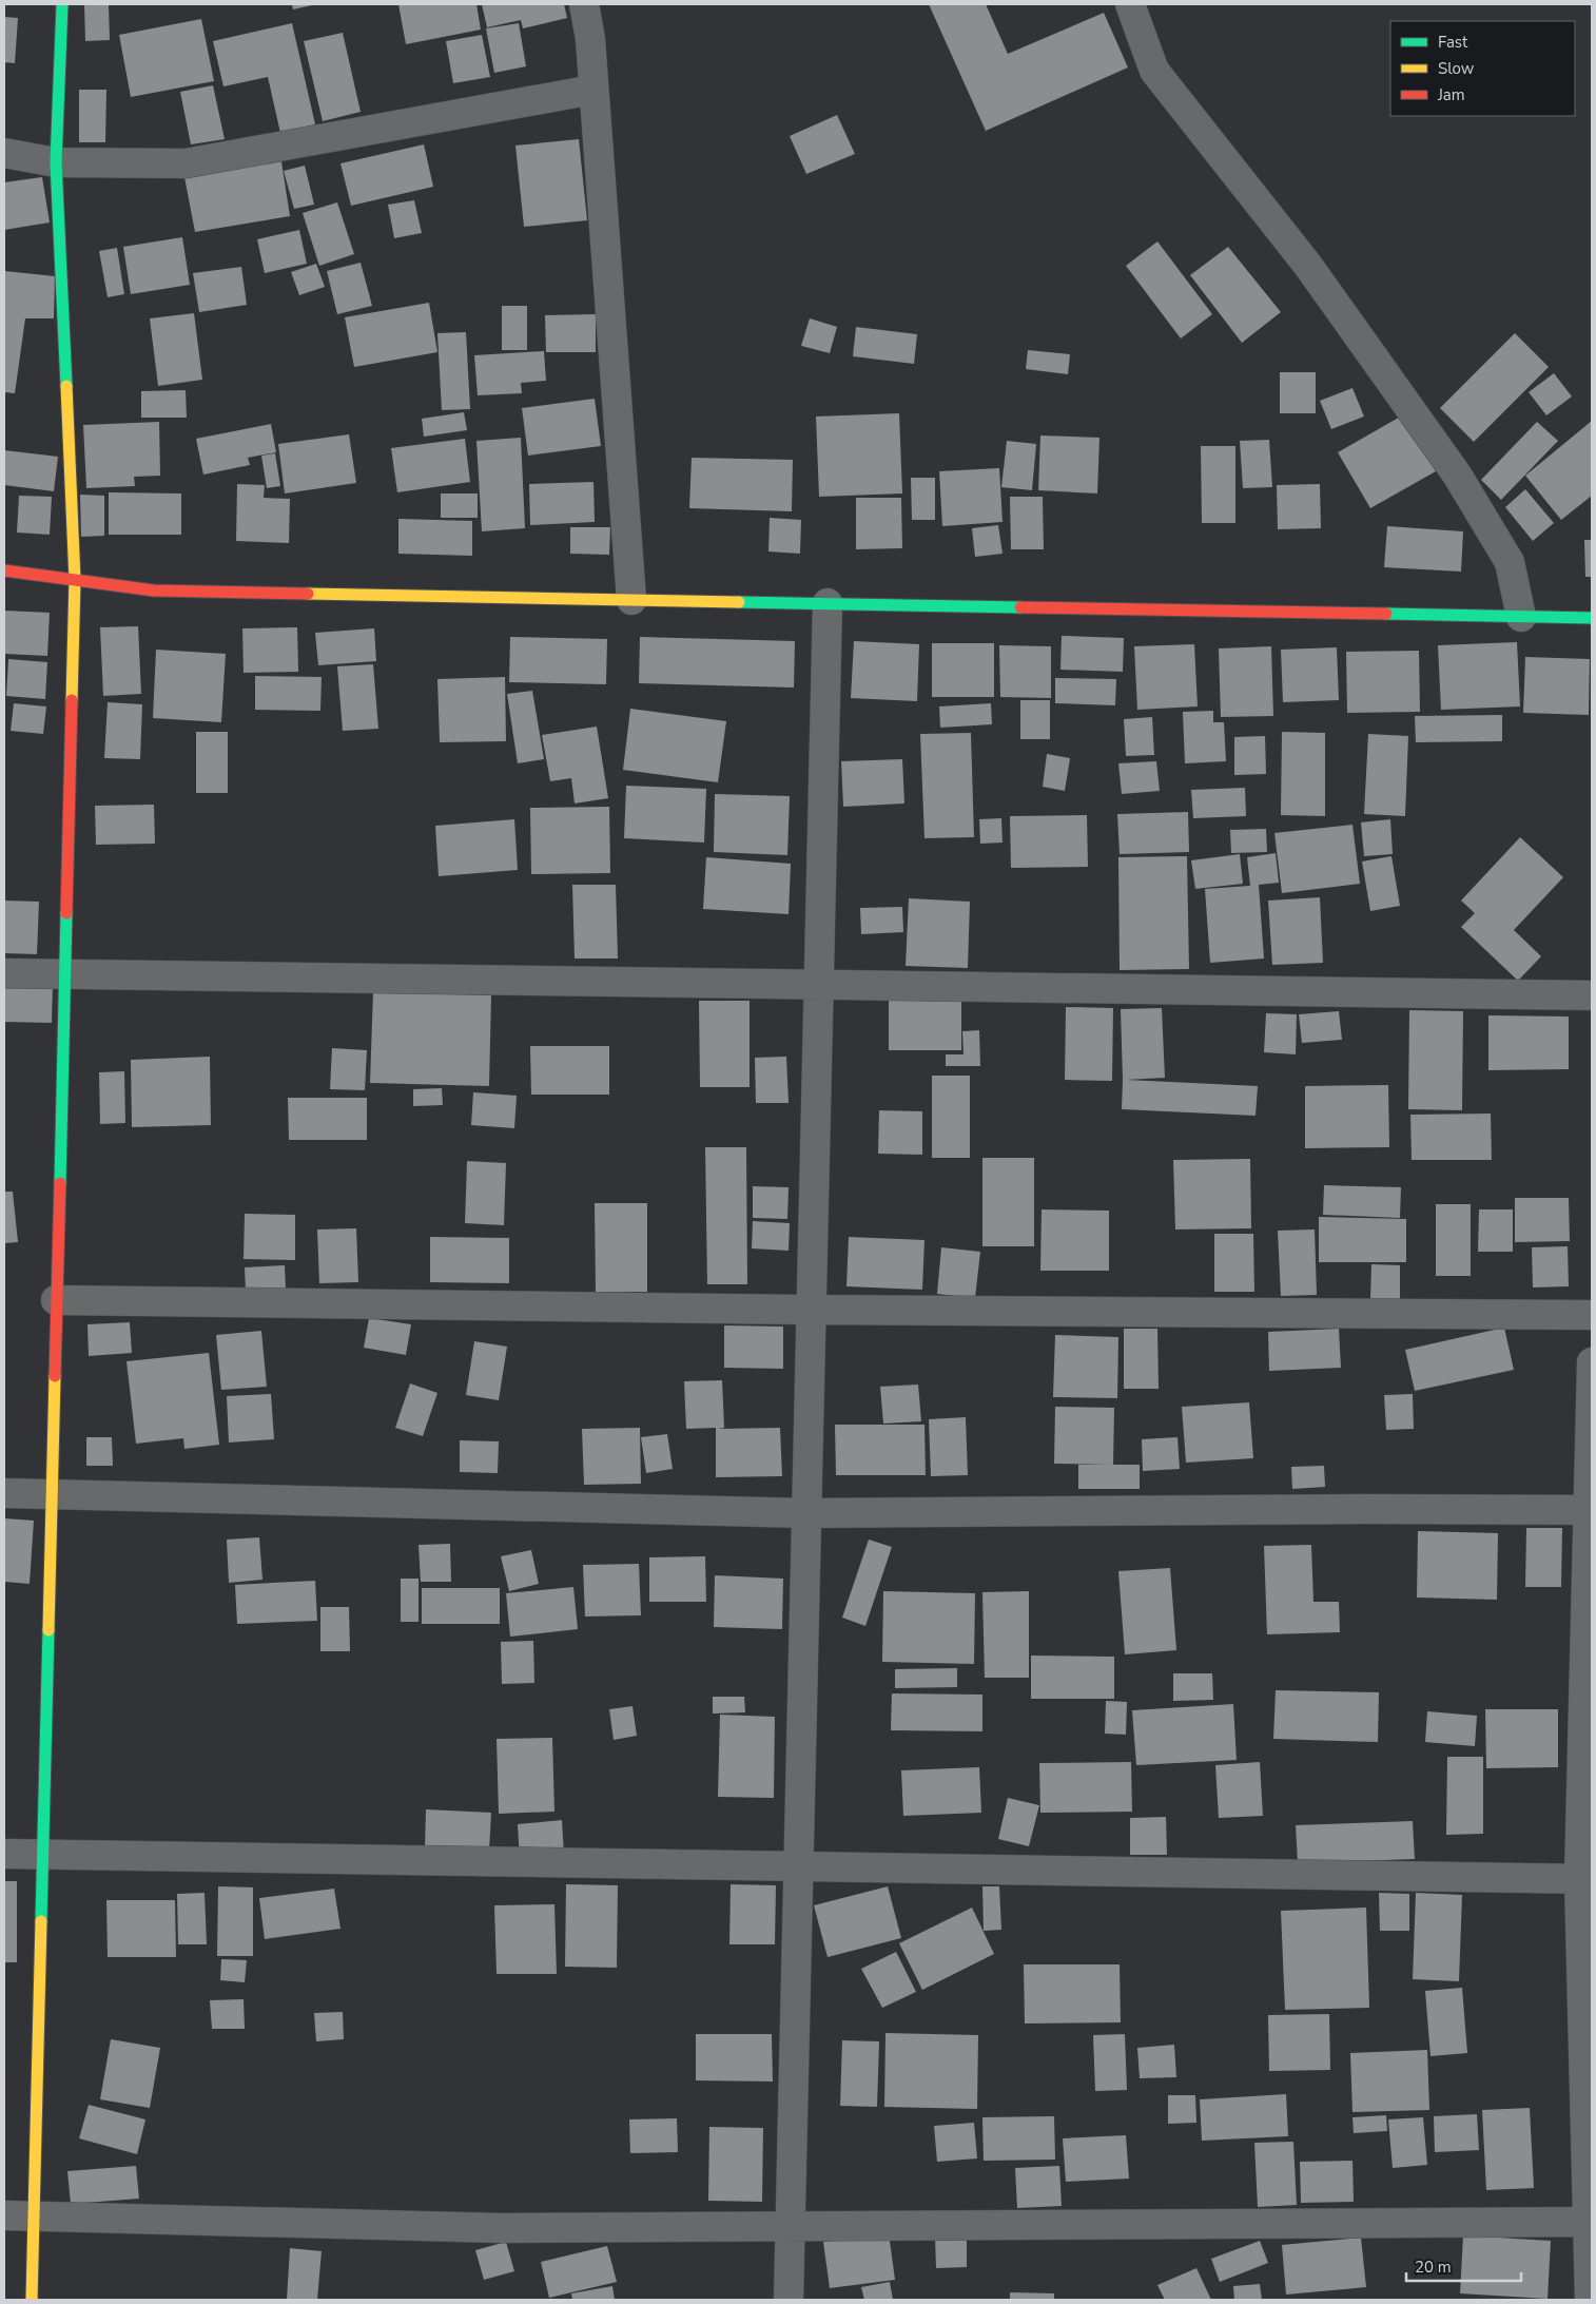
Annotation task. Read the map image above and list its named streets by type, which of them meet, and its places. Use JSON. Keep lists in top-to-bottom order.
{
  "legend": ["Fast", "Slow", "Jam"],
  "scale_bar": "20 m"
}
